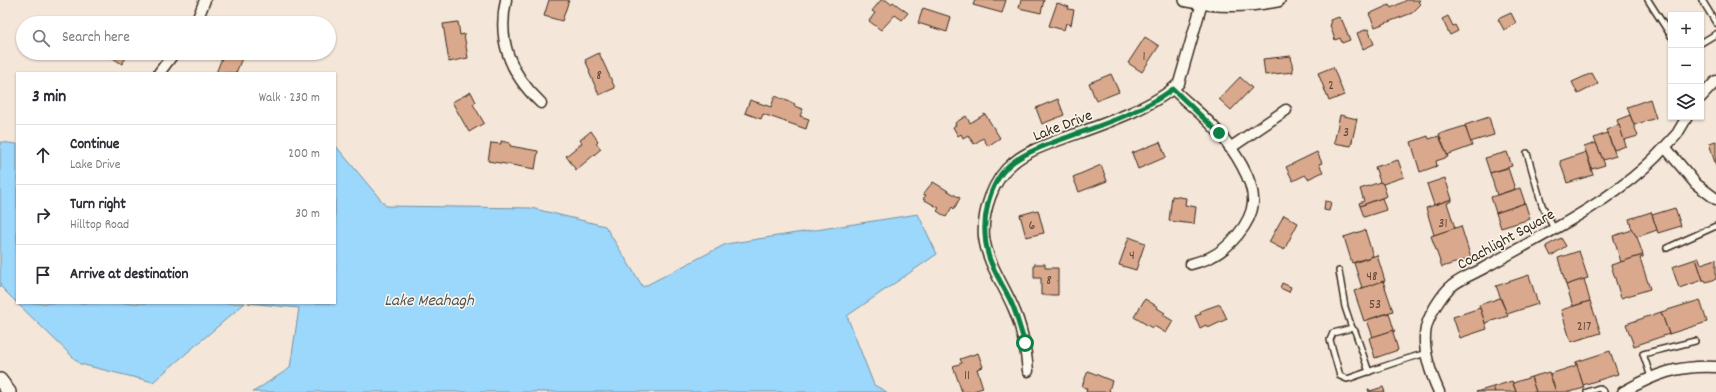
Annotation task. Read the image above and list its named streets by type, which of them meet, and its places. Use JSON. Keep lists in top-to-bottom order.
{
  "streets": {
    "street": ["Lake Drive", "Coachlight Square"]
  },
  "water": ["Lake Meahagh"],
  "house_numbers": [
    "1",
    "8",
    "2",
    "3",
    "31",
    "6",
    "4",
    "48",
    "8",
    "53",
    "217",
    "11"
  ],
  "page": {
    "map_buttons": ["+", "−"],
    "search": "Search here",
    "heading": ["3 min", "Walk · 230 m"],
    "list": [
      ["Continue", "Lake Drive", "200 m"],
      ["Turn right", "Hilltop Road", "30 m"],
      "Arrive at destination"
    ]
  }
}
